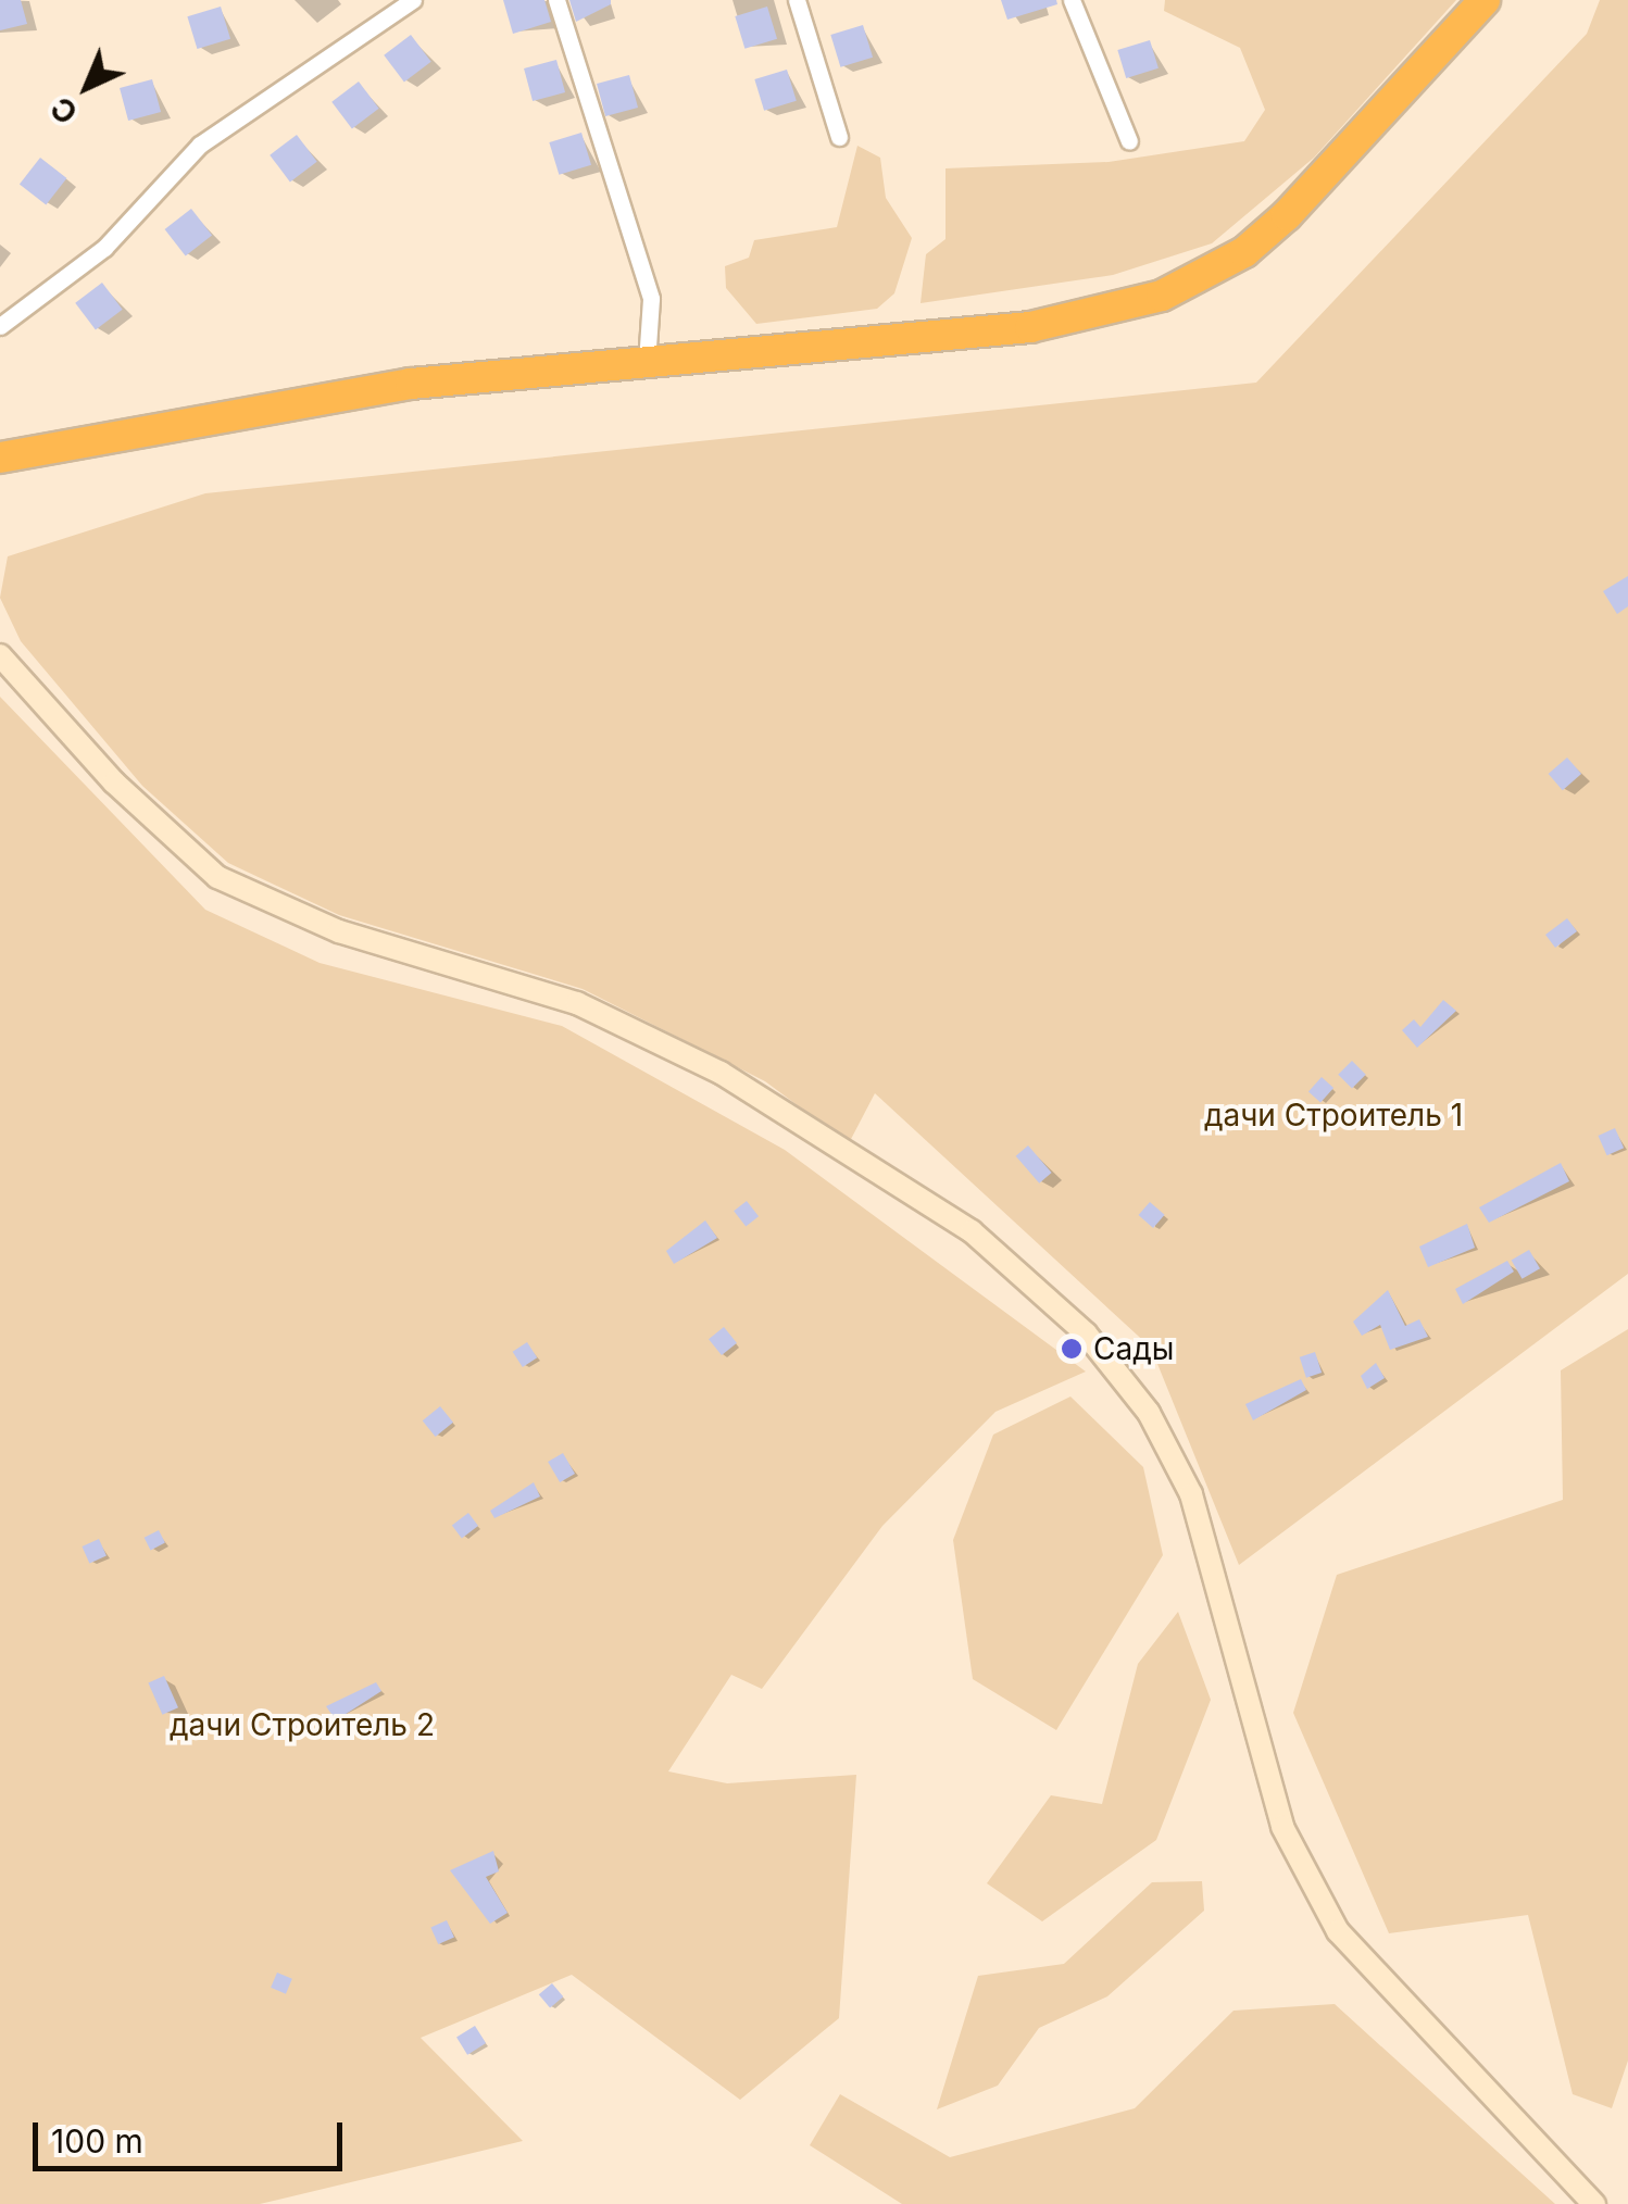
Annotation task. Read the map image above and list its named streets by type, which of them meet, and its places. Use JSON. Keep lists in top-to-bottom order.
{
  "parks": ["дачи Строитель 1", "дачи Строитель 2"],
  "places": ["Сады"],
  "scale_bar": "100 m",
  "north": "bottom left"
}
